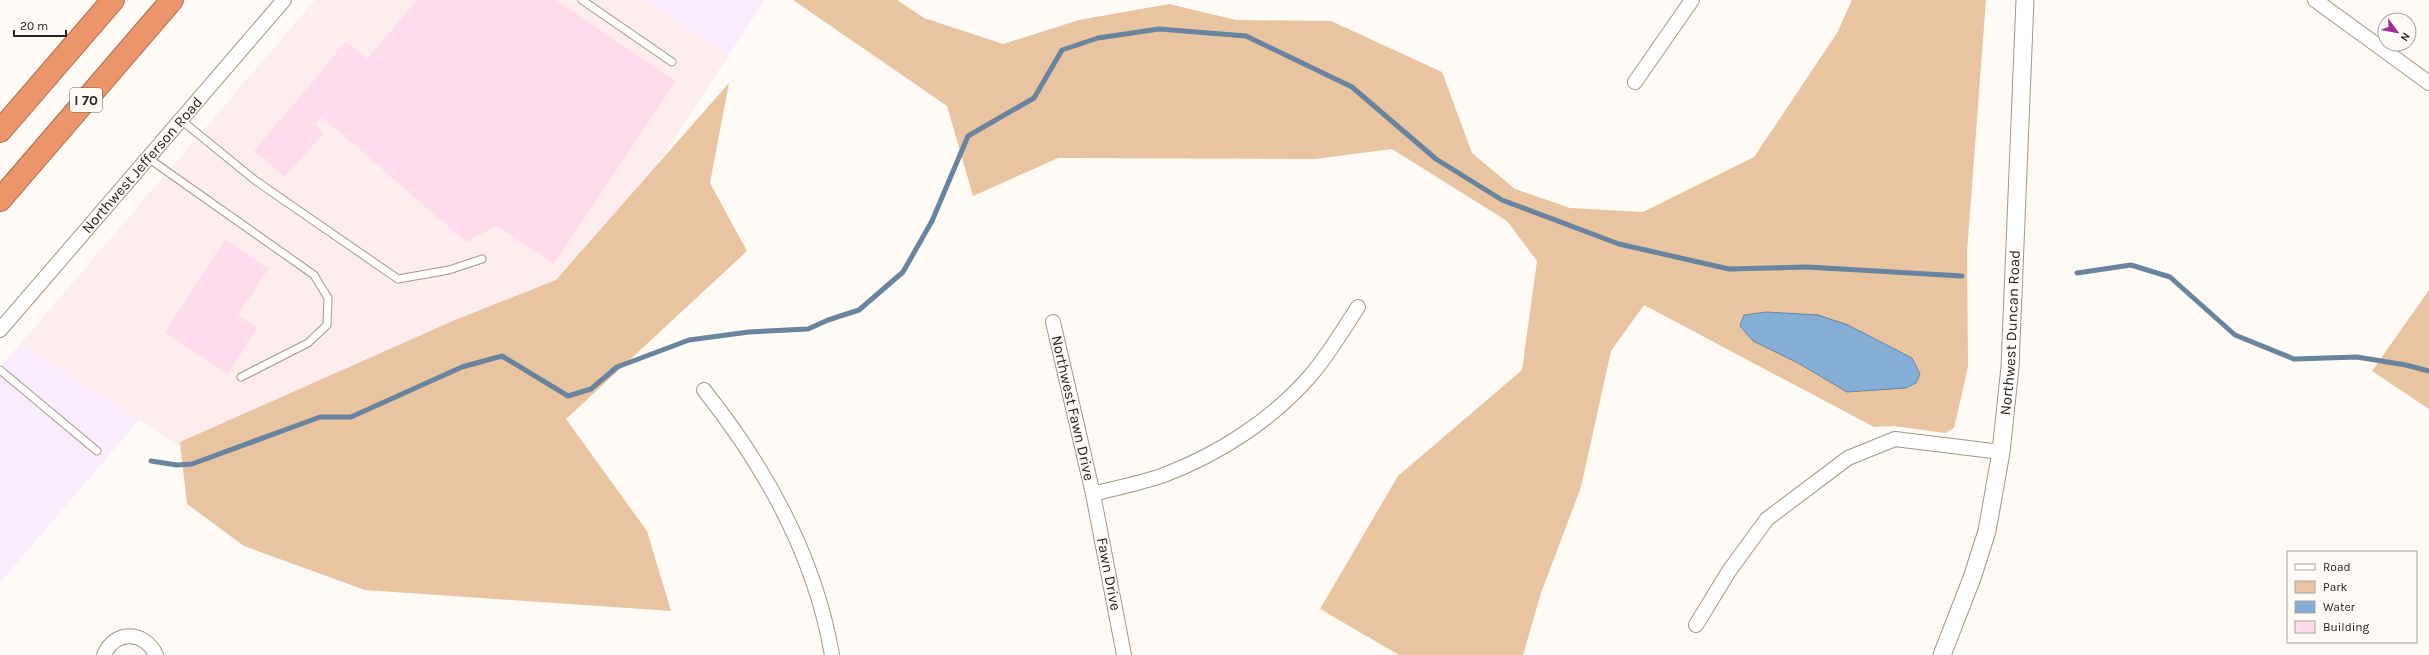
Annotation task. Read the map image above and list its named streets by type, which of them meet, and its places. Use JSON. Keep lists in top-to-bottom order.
{
  "streets": {
    "highway": ["I 70"],
    "street": [
      "Northwest Jefferson Road",
      "Northwest Duncan Road",
      "Northwest Fawn Drive",
      "Fawn Drive"
    ]
  },
  "crossings": [
    ["Northwest Fawn Drive", "Fawn Drive"]
  ],
  "legend": [
    "Road",
    "Park",
    "Water",
    "Building"
  ],
  "scale_bar": "20 m",
  "north": "bottom right"
}
